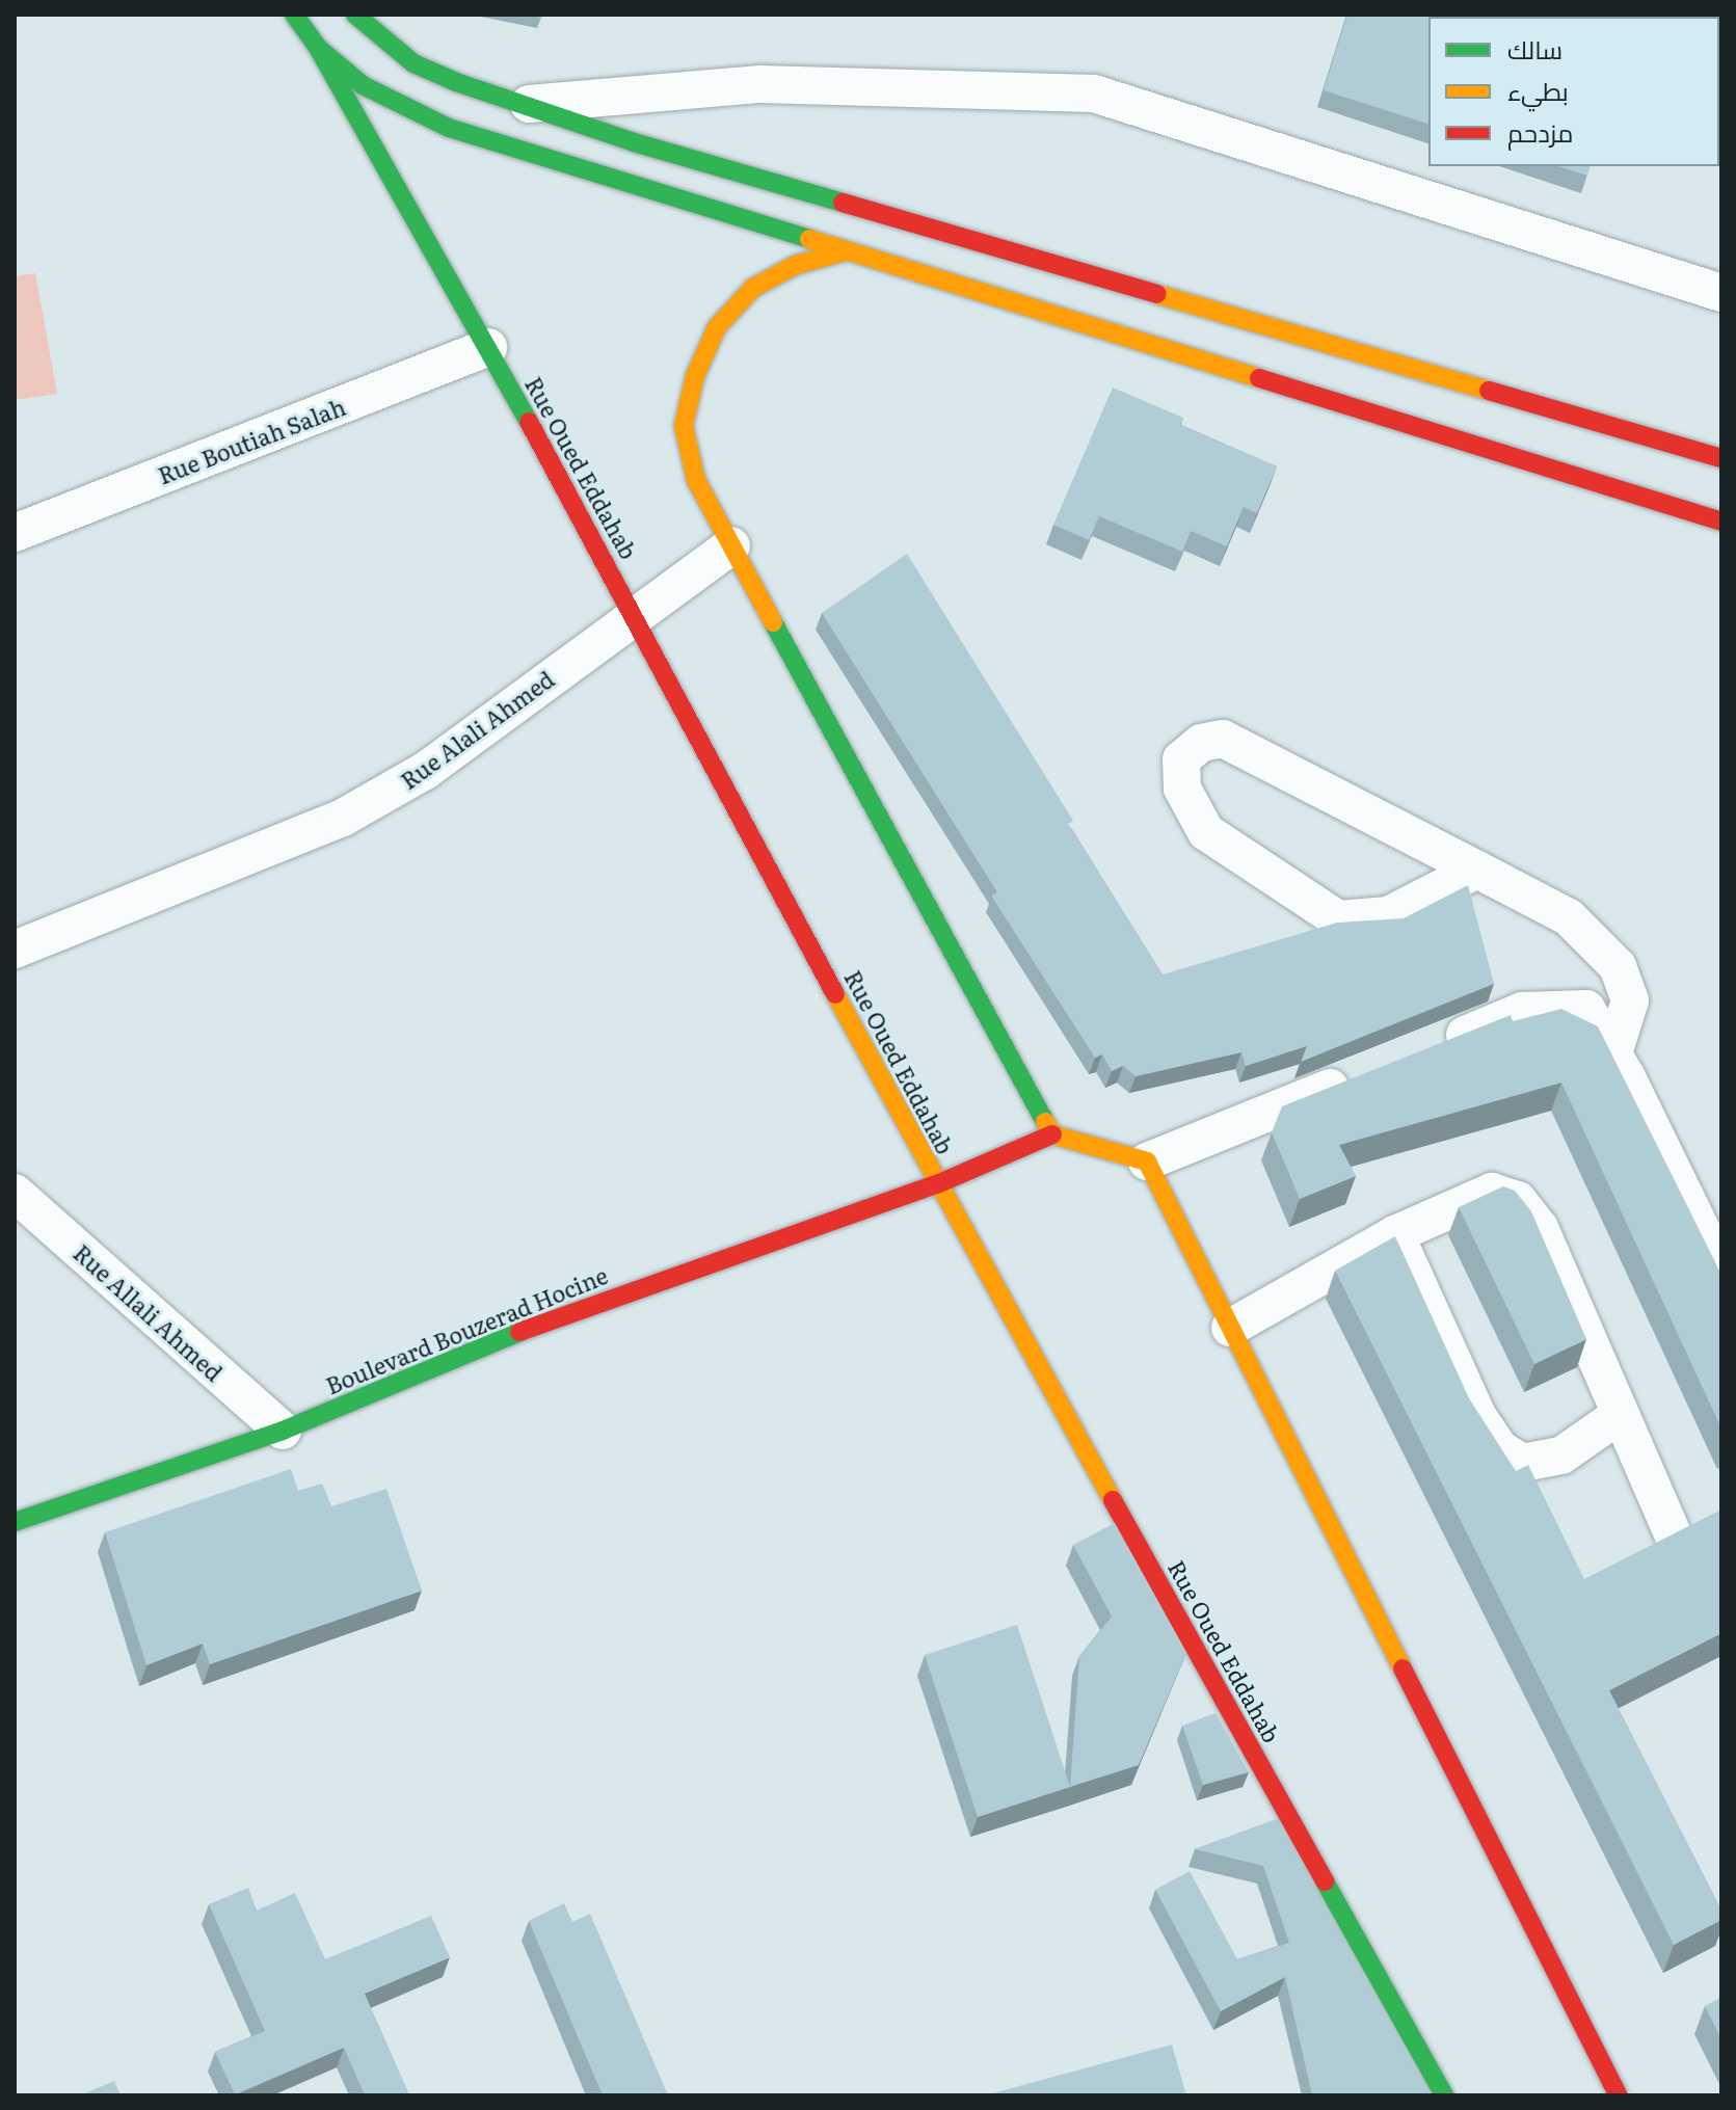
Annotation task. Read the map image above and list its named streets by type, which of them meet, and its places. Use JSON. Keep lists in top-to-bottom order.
{
  "streets": {
    "main road": ["Rue Oued Eddahab", "Boulevard Bouzerad Hocine"],
    "street": ["Rue Boutiah Salah", "Rue Alali Ahmed", "Rue Allali Ahmed"]
  },
  "crossings": [
    ["Rue Boutiah Salah", "Rue Oued Eddahab"],
    ["Rue Oued Eddahab", "Rue Alali Ahmed"],
    ["Rue Oued Eddahab", "Boulevard Bouzerad Hocine"],
    ["Rue Allali Ahmed", "Boulevard Bouzerad Hocine"]
  ],
  "legend": ["سالك", "بطيء", "مزدحم"]
}
